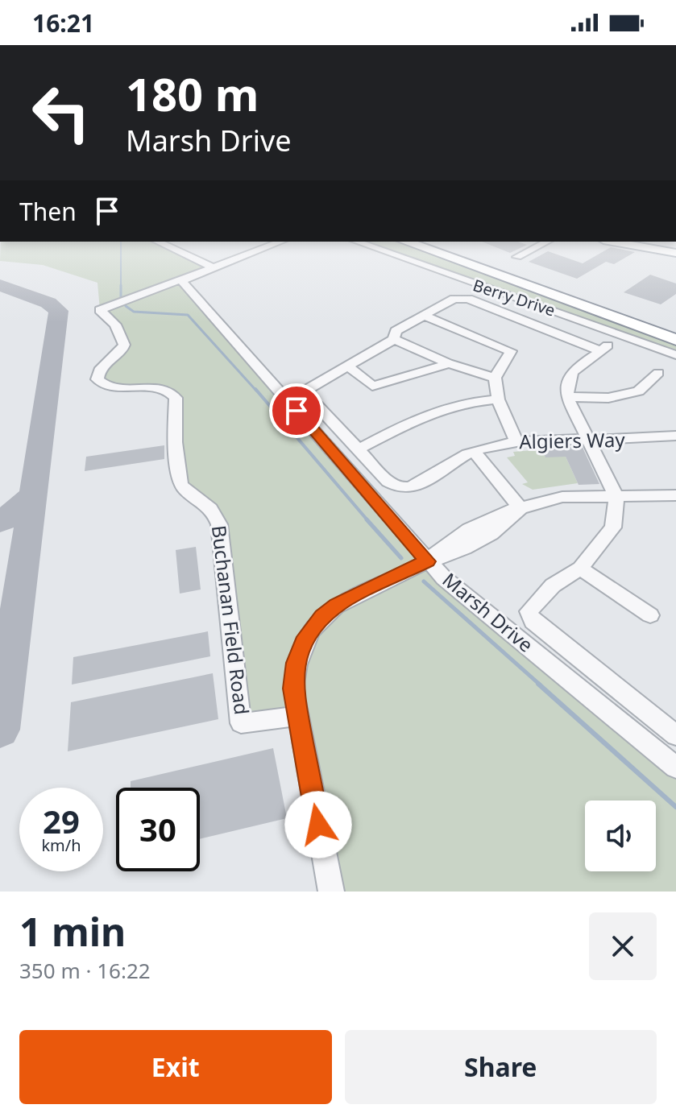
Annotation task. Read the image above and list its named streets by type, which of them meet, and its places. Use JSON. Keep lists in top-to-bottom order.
{
  "streets": {
    "street": [
      "Berry Drive",
      "Algiers Way",
      "Marsh Drive",
      "Buchanan Field Road"
    ]
  },
  "crossings": [
    ["Marsh Drive", "Buchanan Field Road"]
  ],
  "page": {
    "status": "16:21",
    "turn": ["180 m", "Marsh Drive"],
    "then": "Then",
    "speed": "29 km/h",
    "limit": "30",
    "heading": ["1 min", "350 m · 16:22"],
    "buttons": ["Exit", "Share"]
  }
}
